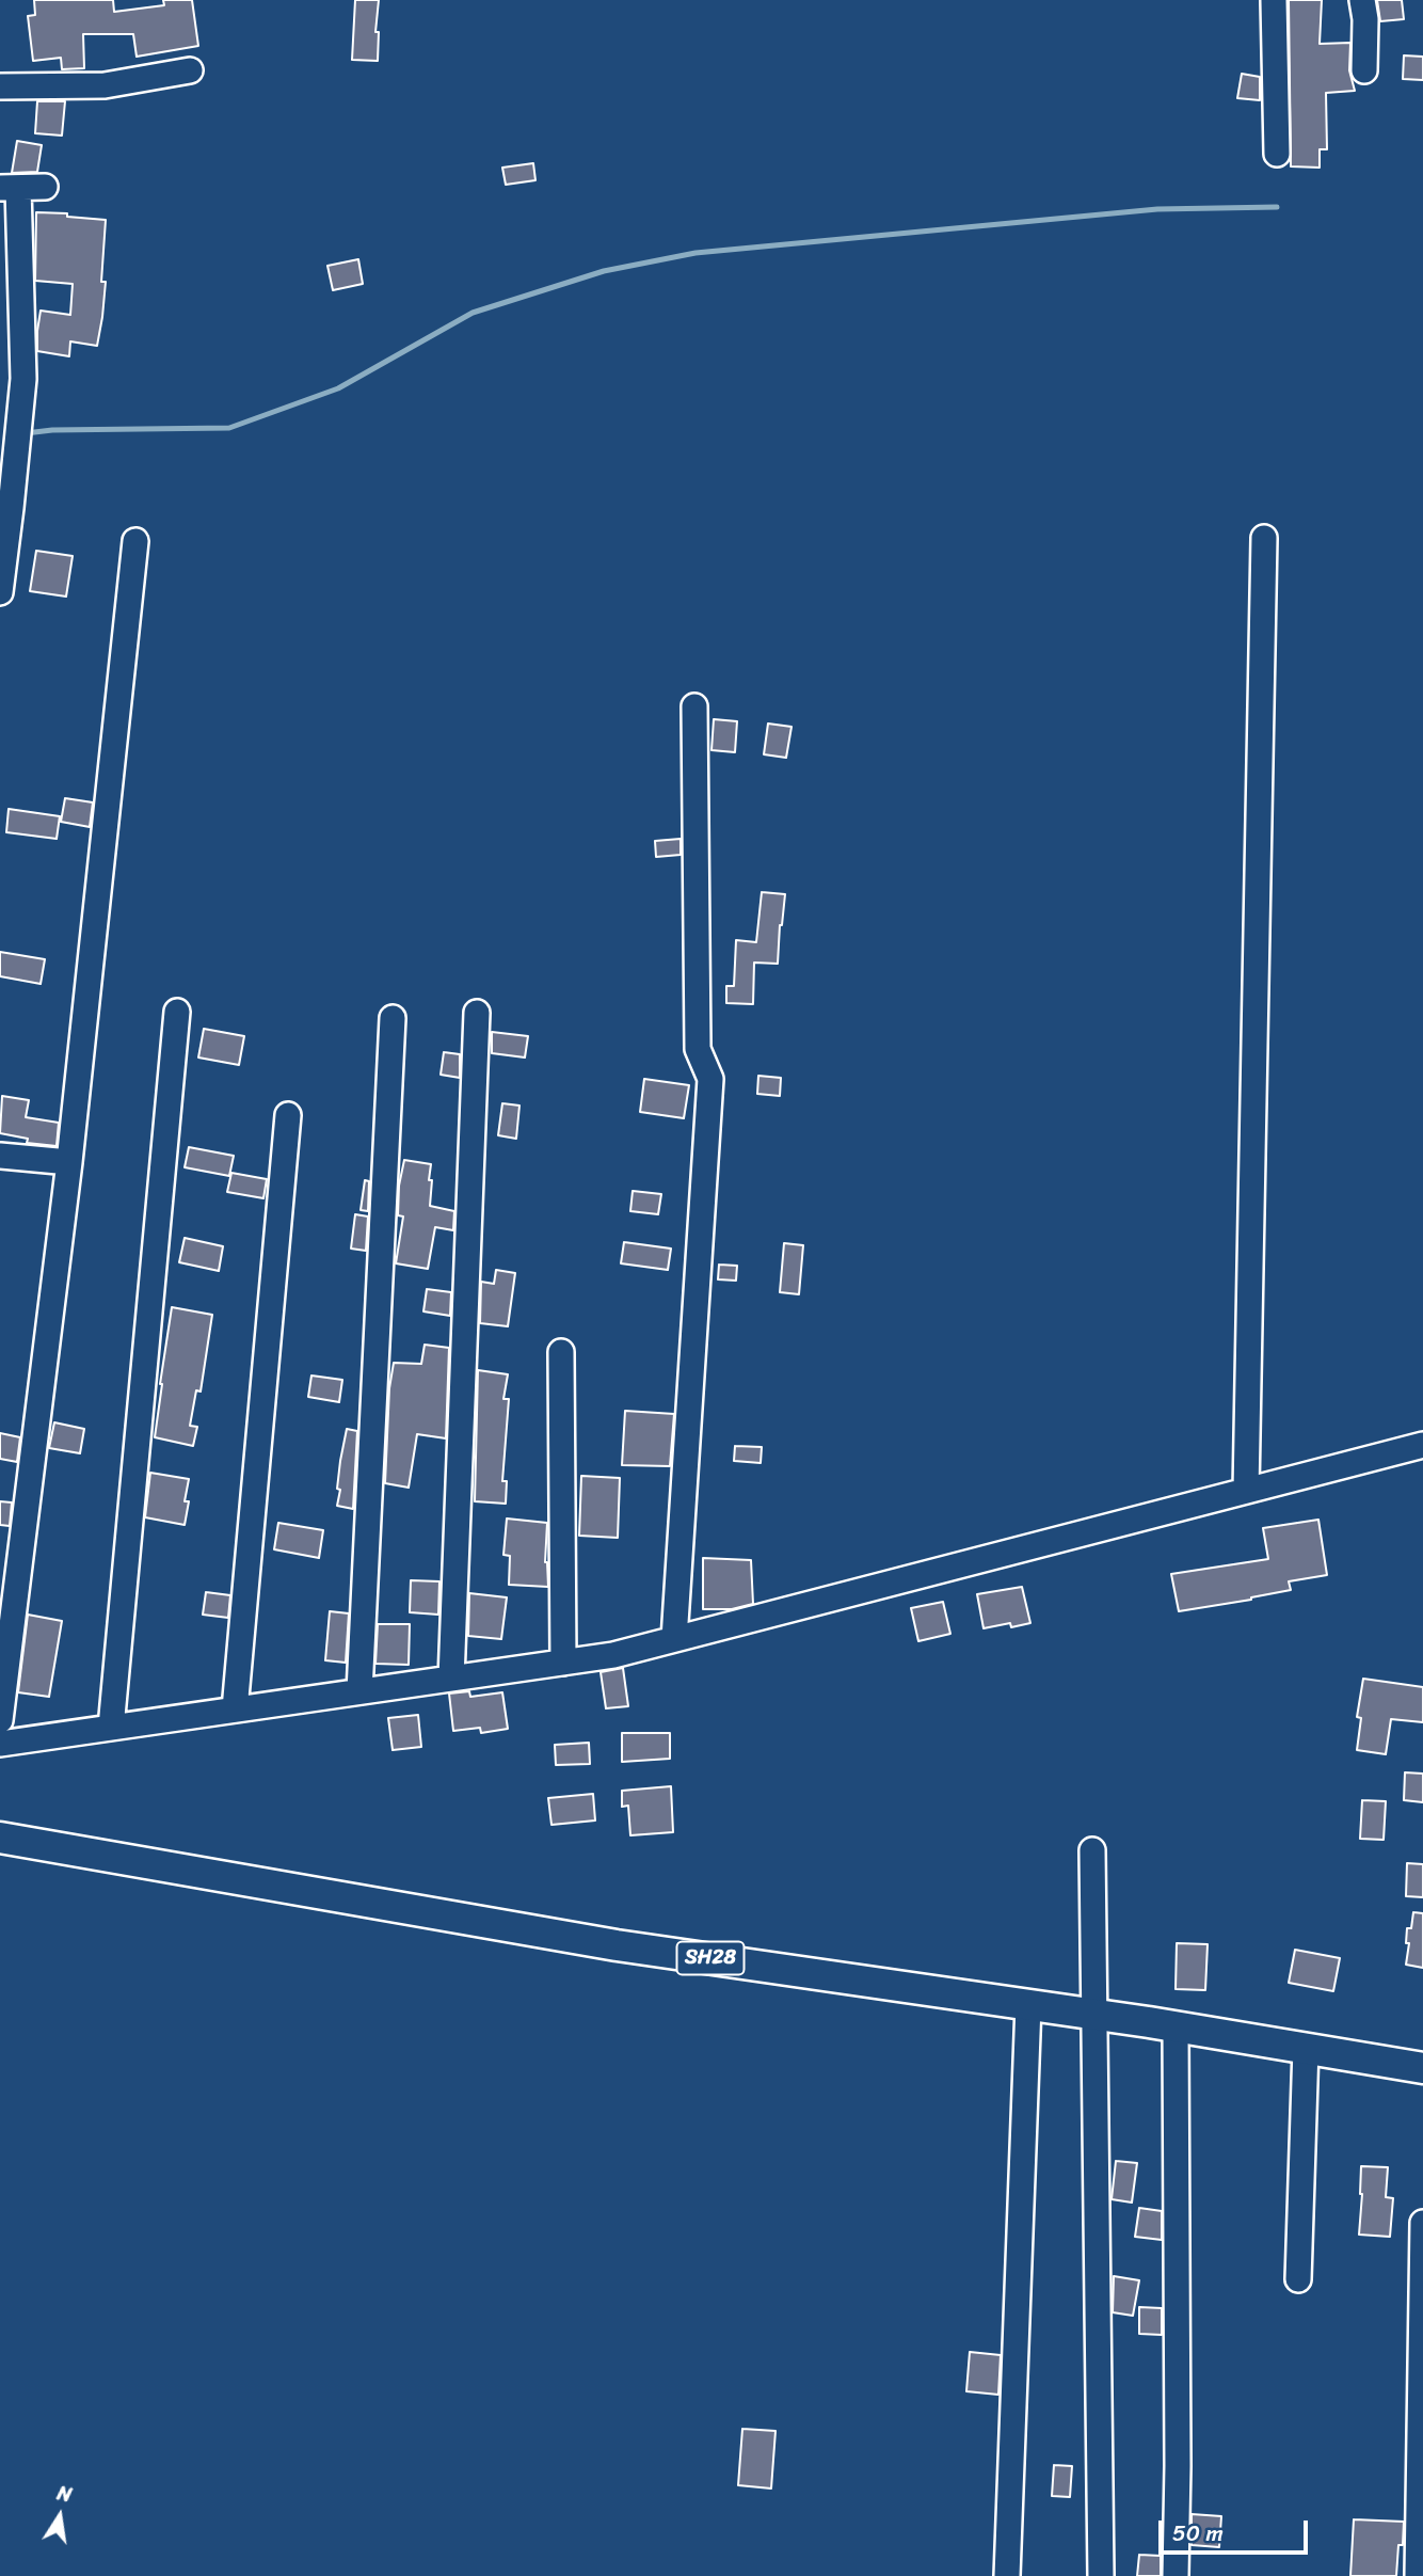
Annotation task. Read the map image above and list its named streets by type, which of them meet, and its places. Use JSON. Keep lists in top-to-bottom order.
{
  "streets": {
    "main road": ["SH28"]
  },
  "scale_bar": "50 m",
  "north": "top"
}
